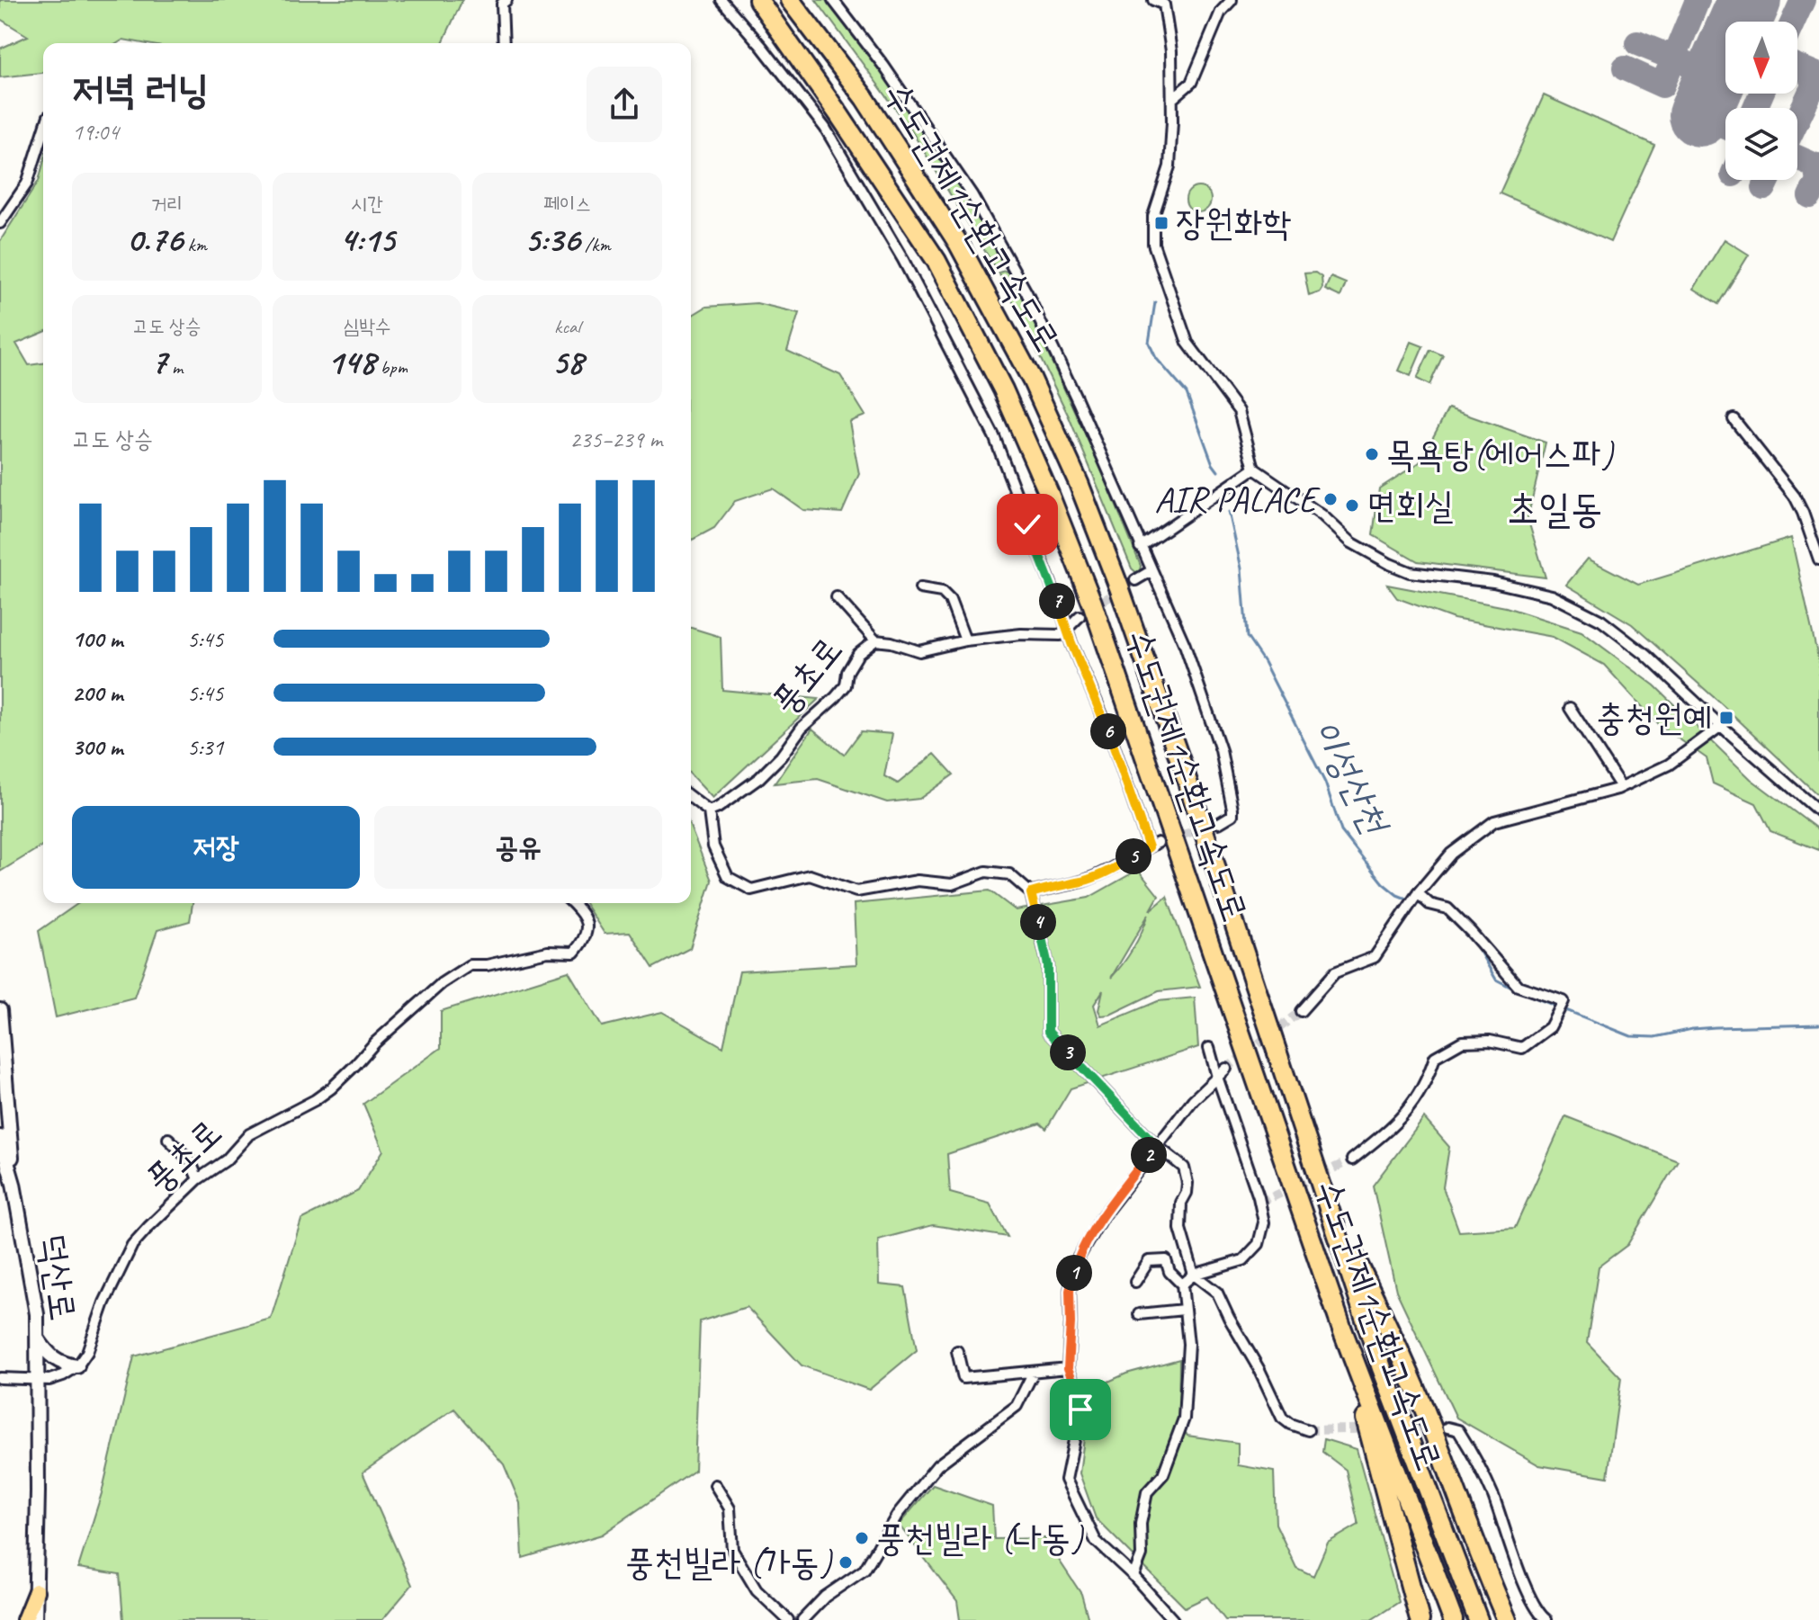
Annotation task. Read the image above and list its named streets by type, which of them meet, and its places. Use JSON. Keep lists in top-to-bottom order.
{
  "streets": {
    "highway": ["수도권제1순환고속도로"],
    "main road": ["덕산로"],
    "street": ["풍초로"]
  },
  "districts": ["초일동"],
  "water": ["이성산천"],
  "places": {
    "transit": ["장원화학", "충청원예"],
    "other": [
      "목욕탕(에어스파)",
      "AIR PALACE",
      "면회실",
      "풍천빌라 (나동)",
      "풍천빌라 (가동)"
    ]
  },
  "north": "bottom",
  "page": {
    "heading": ["저녁 러닝", "19:04"],
    "stats": [
      ["거리", "0.76 km"],
      ["시간", "4:15"],
      ["페이스", "5:36 /km"],
      ["고도 상승", "7 m"],
      ["심박수", "148 bpm"],
      ["kcal", "58"]
    ],
    "chart": ["고도 상승", "235–239 m"],
    "pins": [
      "7",
      "6",
      "5",
      "4",
      "3",
      "2",
      "1"
    ],
    "list": [
      {
        "name": "100 m",
        "note": "5:45"
      },
      {
        "name": "200 m",
        "note": "5:45"
      },
      {
        "name": "300 m",
        "note": "5:31"
      }
    ],
    "buttons": ["저장", "공유"]
  }
}
